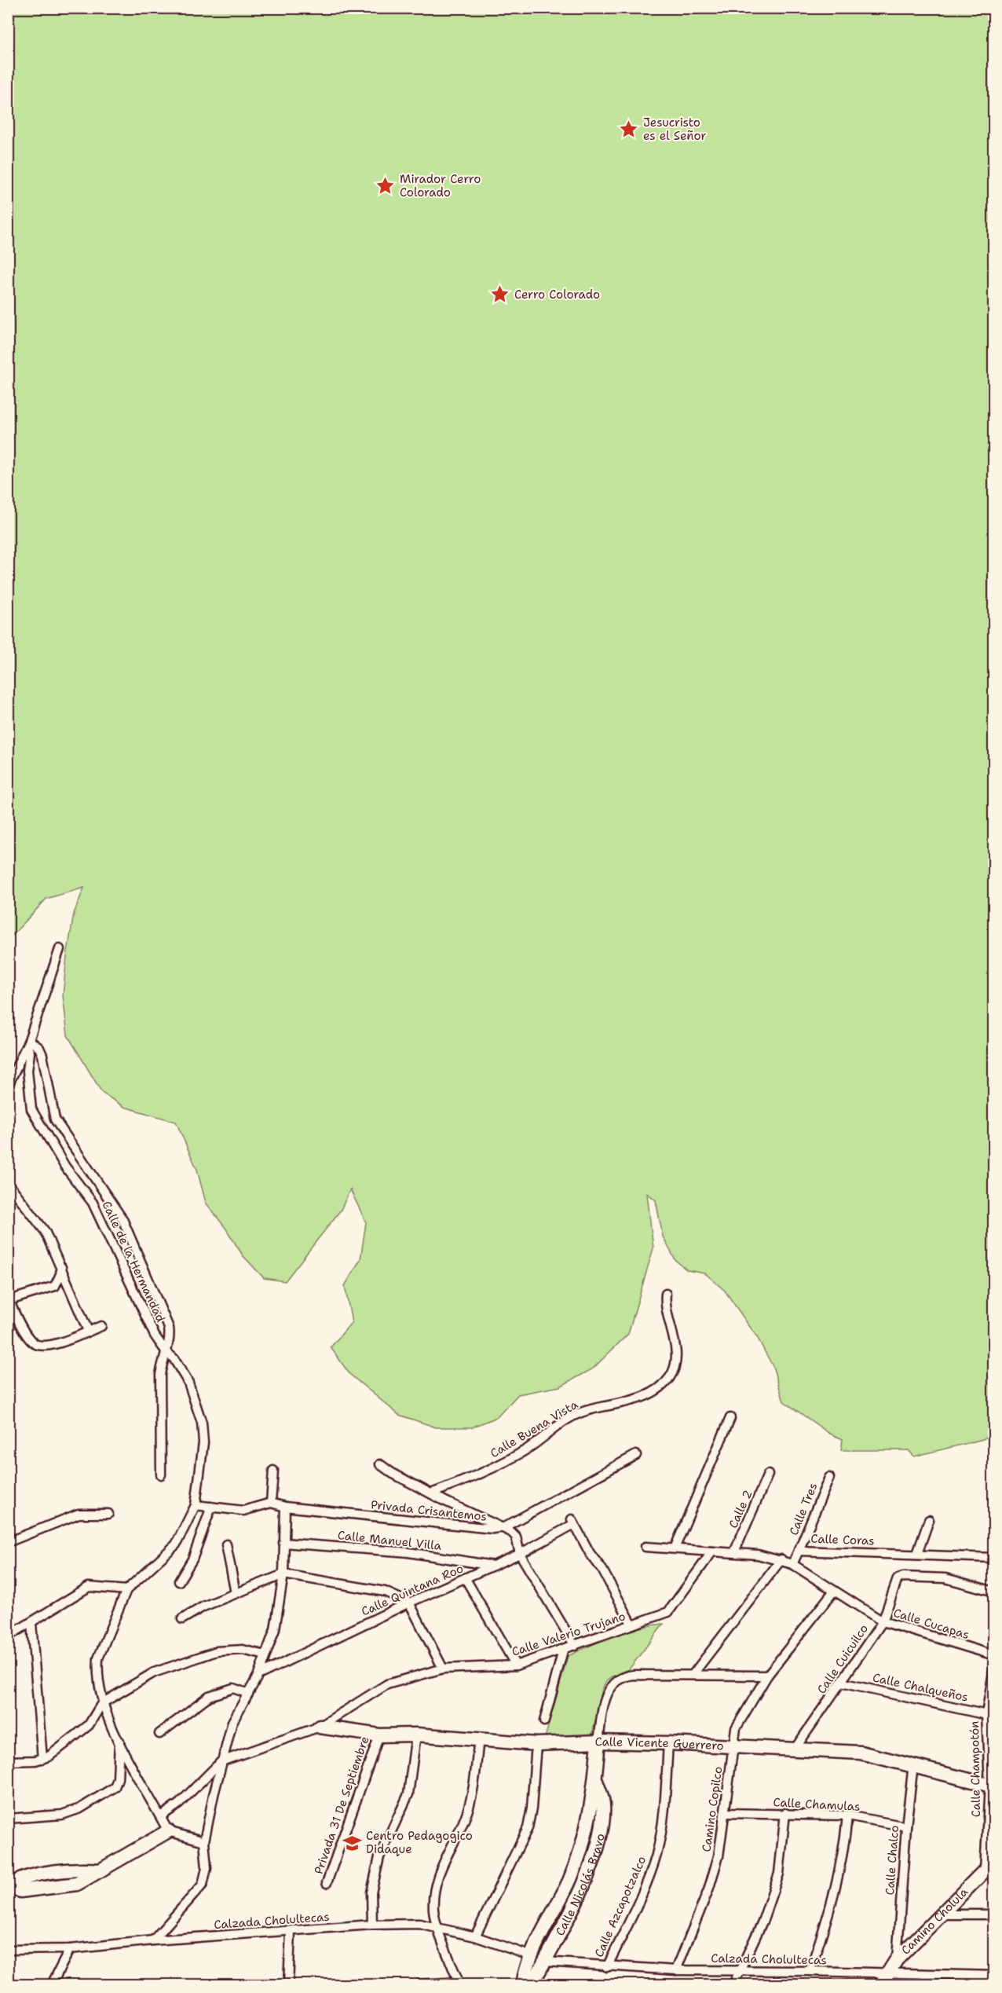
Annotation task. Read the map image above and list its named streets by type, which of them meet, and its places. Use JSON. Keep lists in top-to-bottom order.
{
  "streets": {
    "main road": ["Calle Vicente Guerrero", "Calle Nicolás Bravo", "Camino Cholula"],
    "street": [
      "Calle de la Hermandad",
      "Calle Buena Vista",
      "Calle 2",
      "Calle Tres",
      "Privada Crisantemos",
      "Calle Coras",
      "Calle Manuel Villa",
      "Calle Quintana Roo",
      "Calle Cucapas",
      "Calle Valerio Trujano",
      "Calle Cuicuilco",
      "Calle Chalqueños",
      "Calle Champotón",
      "Calle Chamulas",
      "Privada 31 De Septiembre",
      "Camino Copilco",
      "Calle Chalco",
      "Calle Azcapotzalco",
      "Calzada Cholultecas"
    ]
  },
  "crossings": [
    ["Calle Tres", "Calle Coras"],
    ["Calle Coras", "Calle Cucapas"],
    ["Calle Manuel Villa", "Calle Quintana Roo"],
    ["Calle Quintana Roo", "Calle Valerio Trujano"],
    ["Calle Cucapas", "Calle Cuicuilco"],
    ["Calle Cucapas", "Camino Copilco"],
    ["Calle Valerio Trujano", "Calle Vicente Guerrero"],
    ["Calle Cuicuilco", "Calle Chalqueños"],
    ["Calle Cuicuilco", "Calle Vicente Guerrero"],
    ["Calle Chalqueños", "Calle Champotón"],
    ["Calle Vicente Guerrero", "Calle Champotón"],
    ["Calle Vicente Guerrero", "Privada 31 De Septiembre"],
    ["Calle Vicente Guerrero", "Camino Copilco"],
    ["Calle Vicente Guerrero", "Calle Chalco"],
    ["Calle Vicente Guerrero", "Calle Nicolás Bravo"],
    ["Calle Vicente Guerrero", "Calle Azcapotzalco"],
    ["Calle Champotón", "Camino Cholula"],
    ["Calle Chamulas", "Camino Copilco"],
    ["Calle Chamulas", "Calle Chalco"],
    ["Camino Copilco", "Calzada Cholultecas"],
    ["Calle Chalco", "Camino Cholula"],
    ["Calle Nicolás Bravo", "Calzada Cholultecas"],
    ["Calle Azcapotzalco", "Calzada Cholultecas"],
    ["Calzada Cholultecas", "Camino Cholula"]
  ],
  "places": {
    "place": ["Jesucristo es el Señor", "Mirador Cerro Colorado", "Cerro Colorado"],
    "school or university": ["Centro Pedagogico Didaque"]
  }
}
